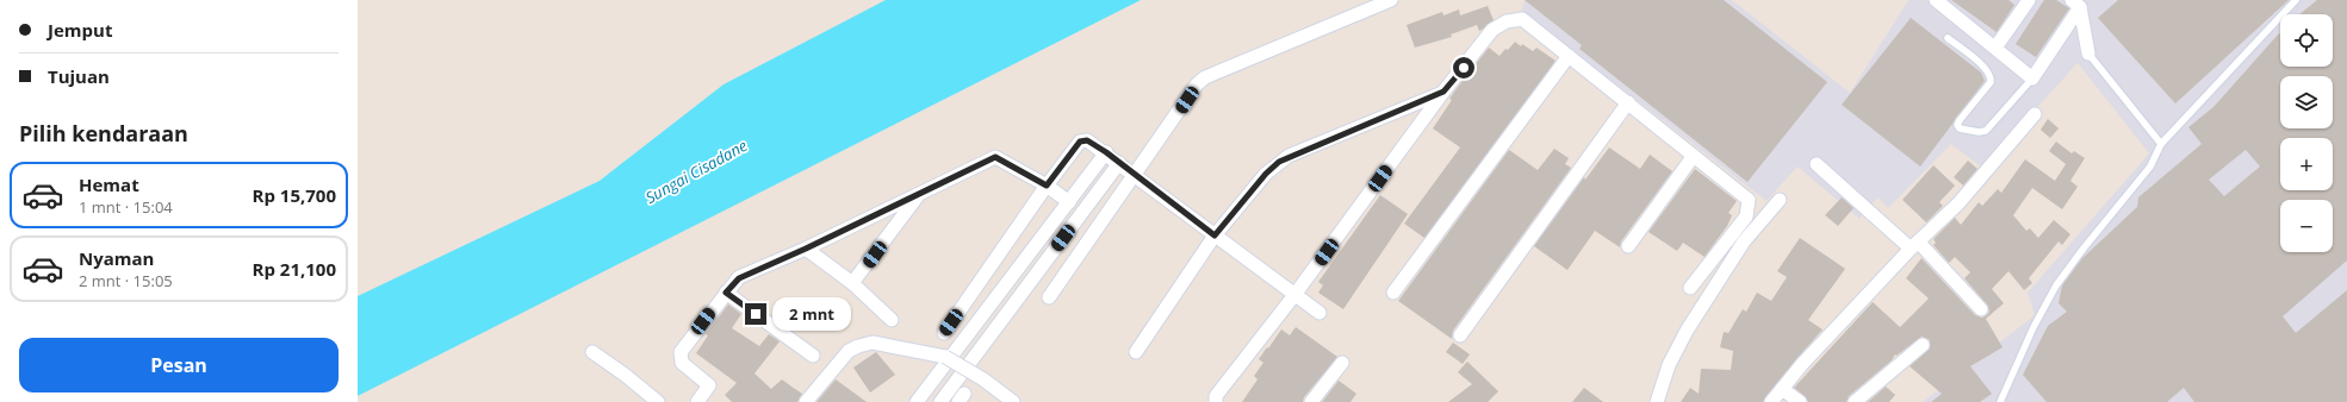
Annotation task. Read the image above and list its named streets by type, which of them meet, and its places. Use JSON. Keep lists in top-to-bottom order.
{
  "water": ["Sungai Cisadane"],
  "page": {
    "banner": ["Jemput", "Tujuan"],
    "map_buttons": ["+", "−"],
    "heading": "Pilih kendaraan",
    "list": [
      {
        "name": "Hemat",
        "note": "1 mnt · 15:04",
        "value": "Rp 15,700"
      },
      {
        "name": "Nyaman",
        "note": "2 mnt · 15:05",
        "value": "Rp 21,100"
      }
    ],
    "bubble": "2 mnt",
    "buttons": "Pesan"
  }
}
